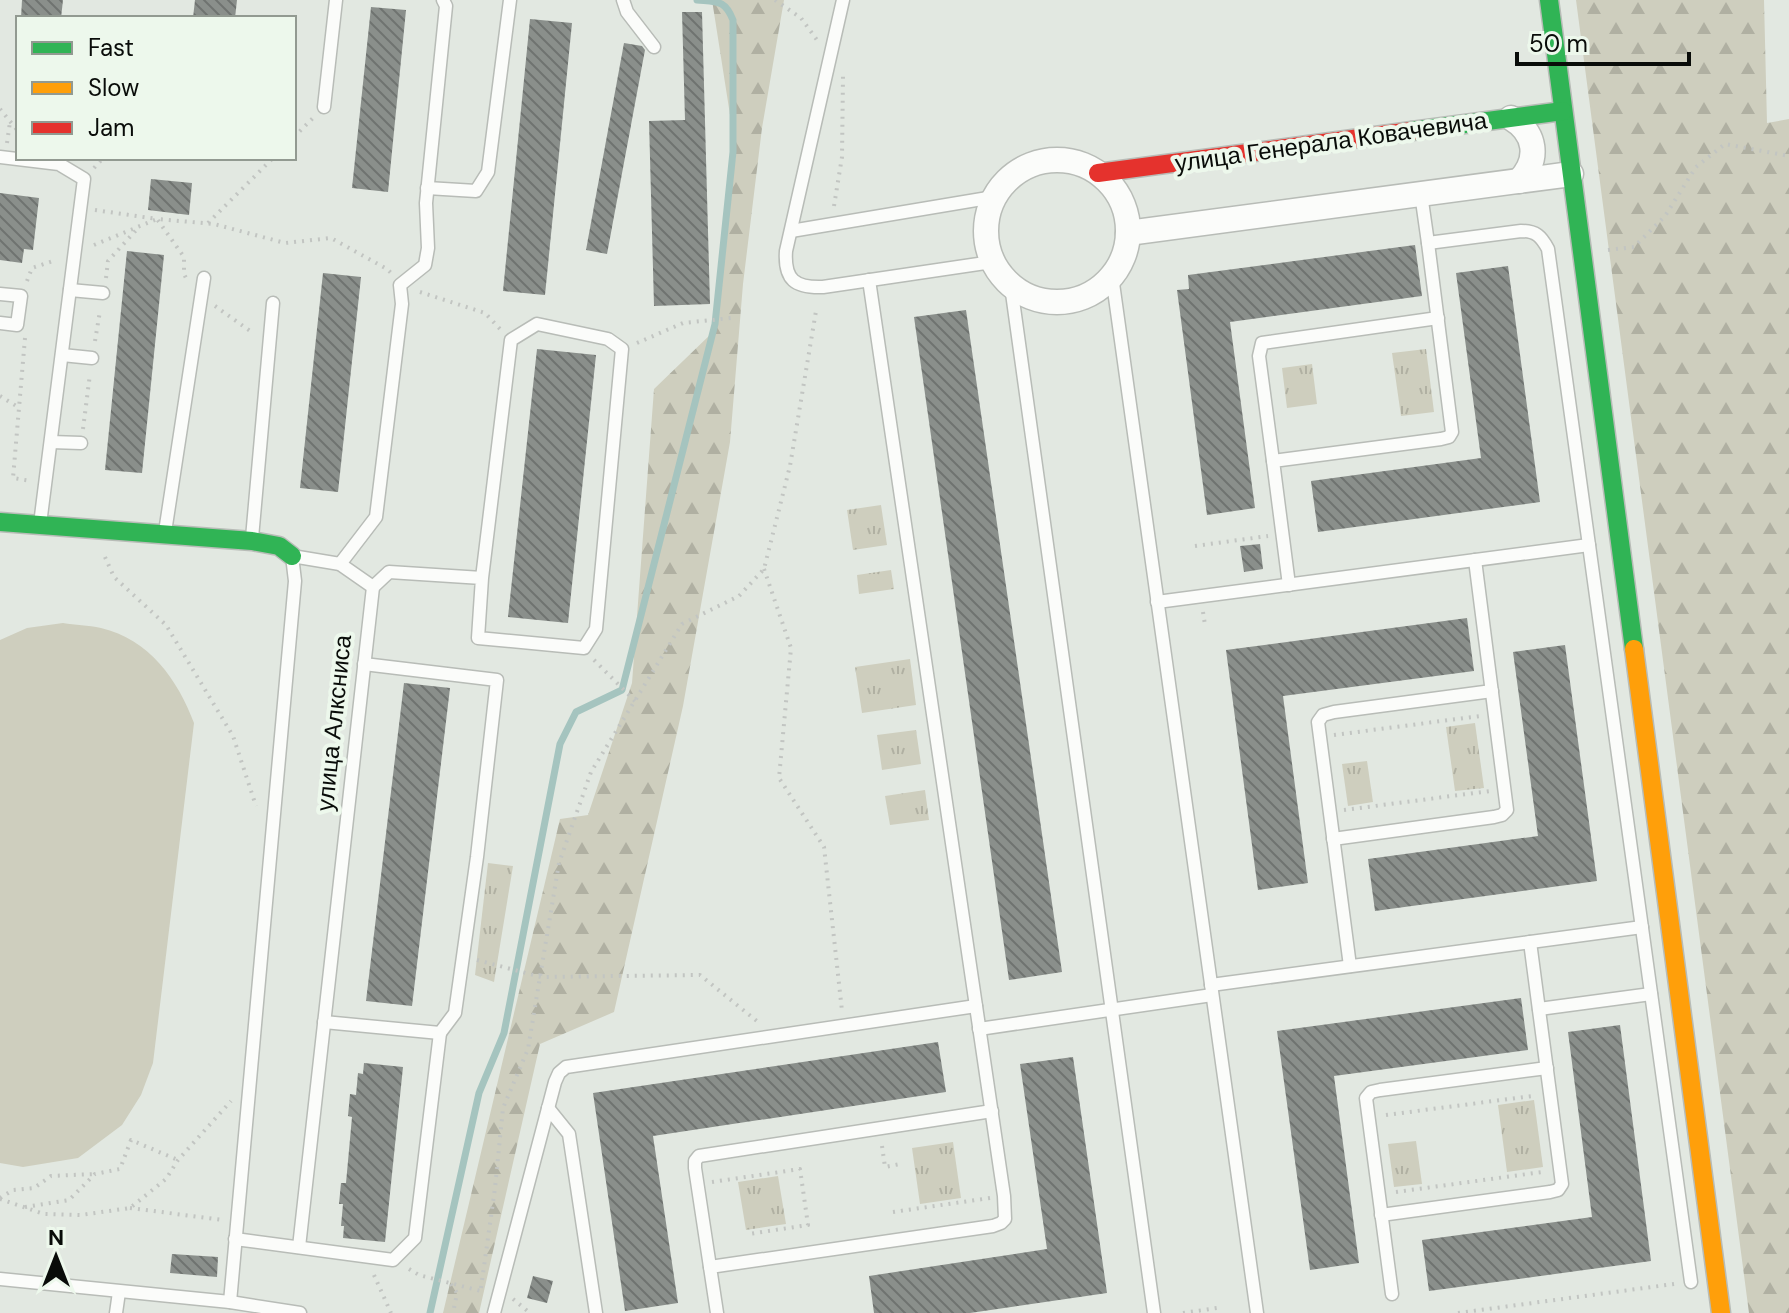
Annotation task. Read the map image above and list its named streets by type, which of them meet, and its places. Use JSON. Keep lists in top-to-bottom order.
{
  "streets": {
    "main road": ["улица Генерала Ковачевича"],
    "lane": ["улица Алксниса"]
  },
  "legend": ["Fast", "Slow", "Jam"],
  "scale_bar": "50 m",
  "north": "top"
}
